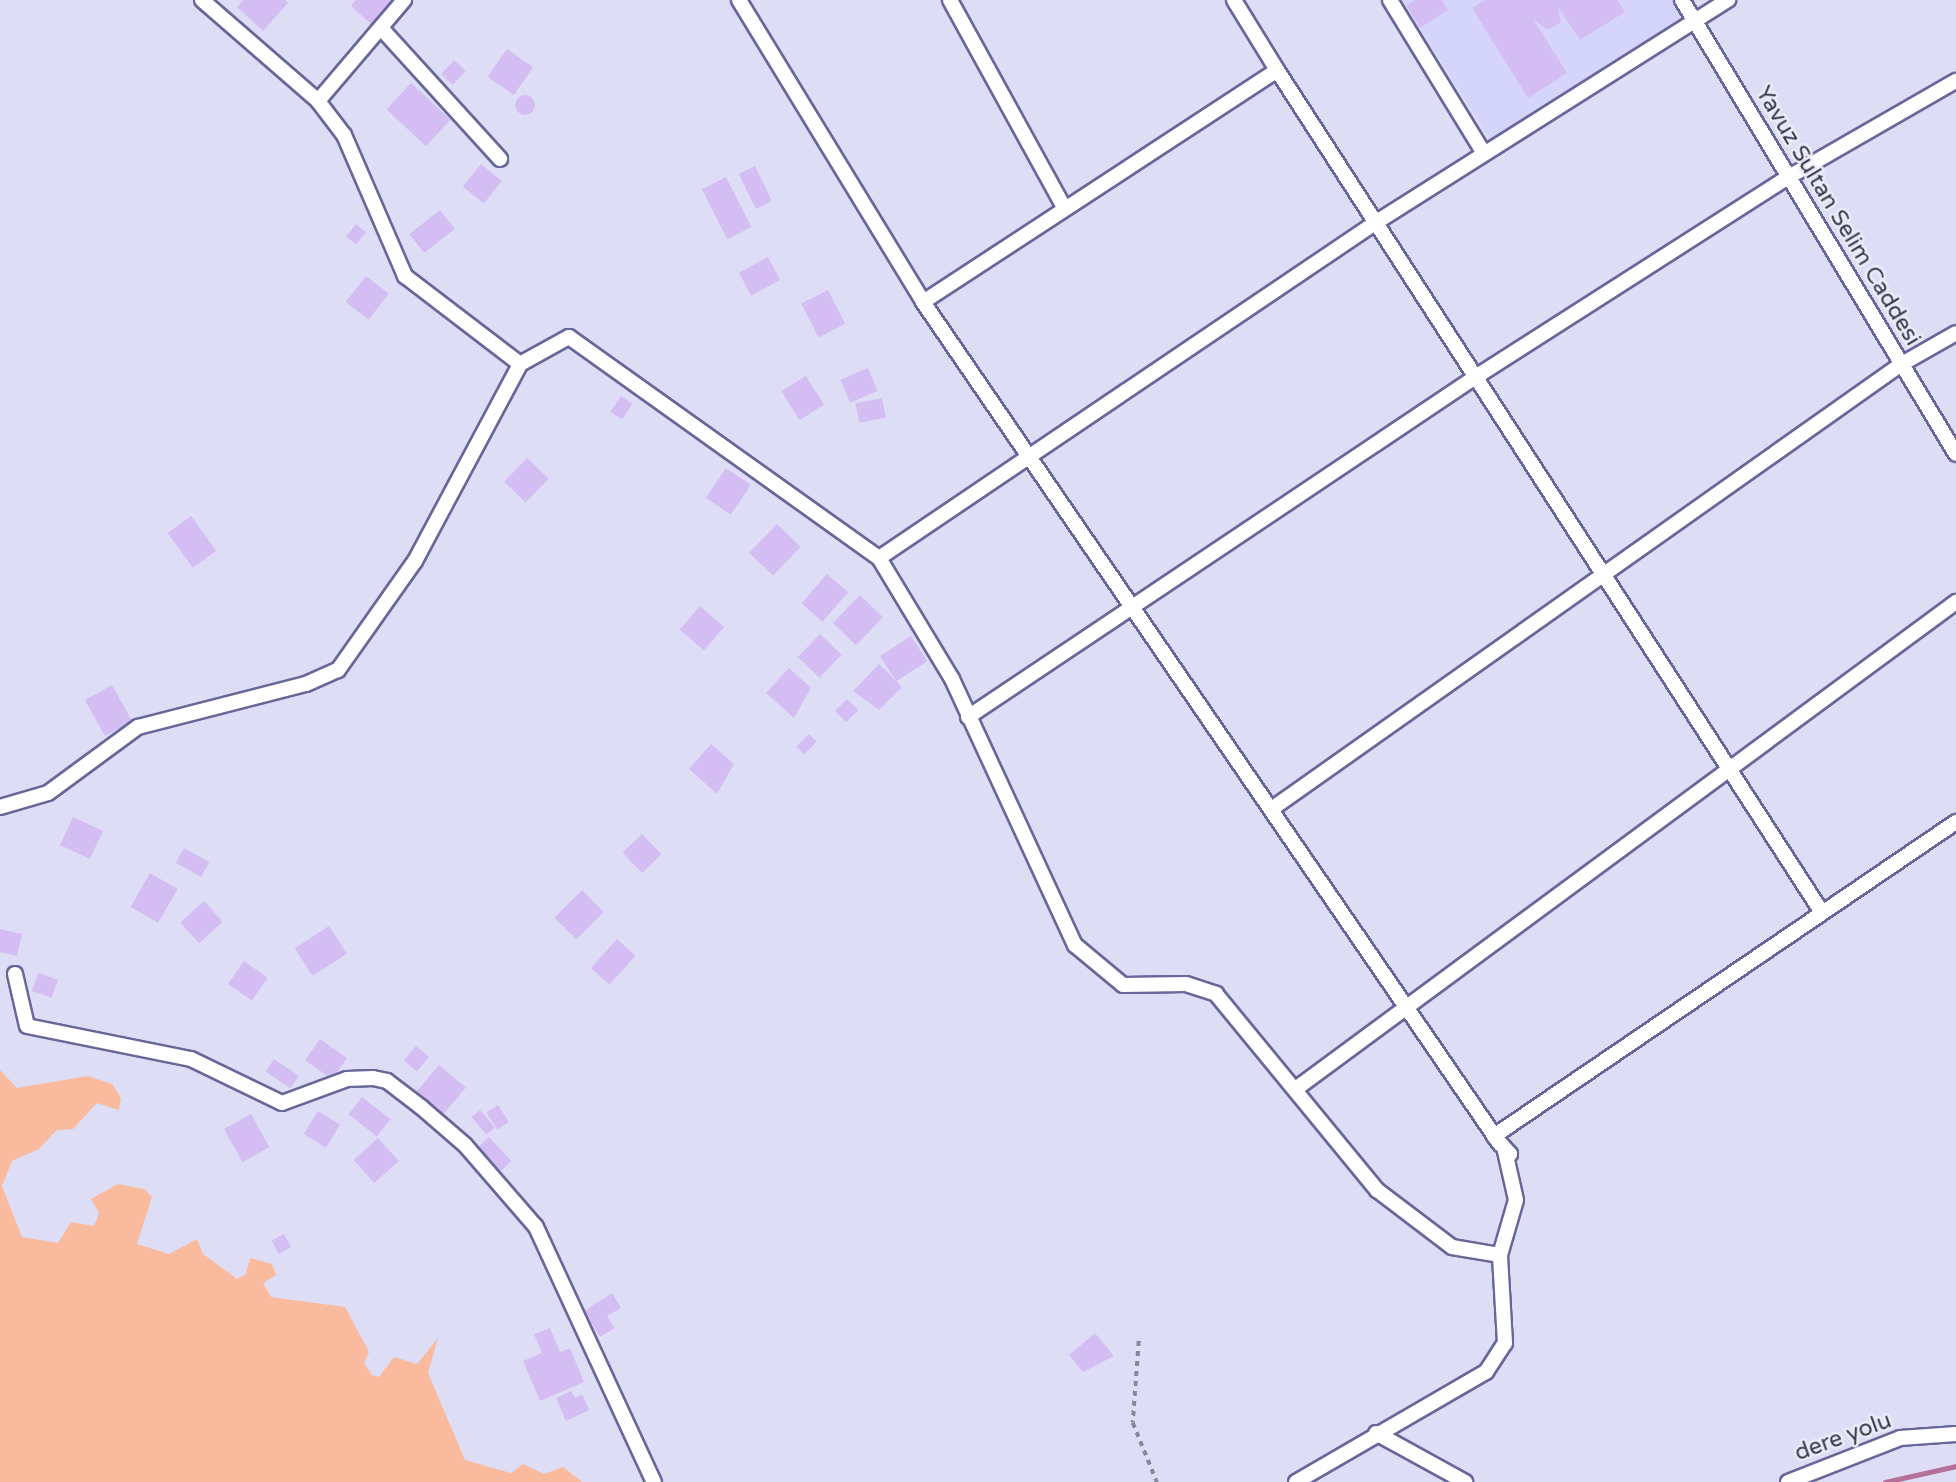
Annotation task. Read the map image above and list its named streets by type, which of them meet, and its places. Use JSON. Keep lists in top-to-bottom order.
{
  "streets": {
    "street": ["Yavuz Sultan Selim Caddesi", "dere yolu"]
  }
}
